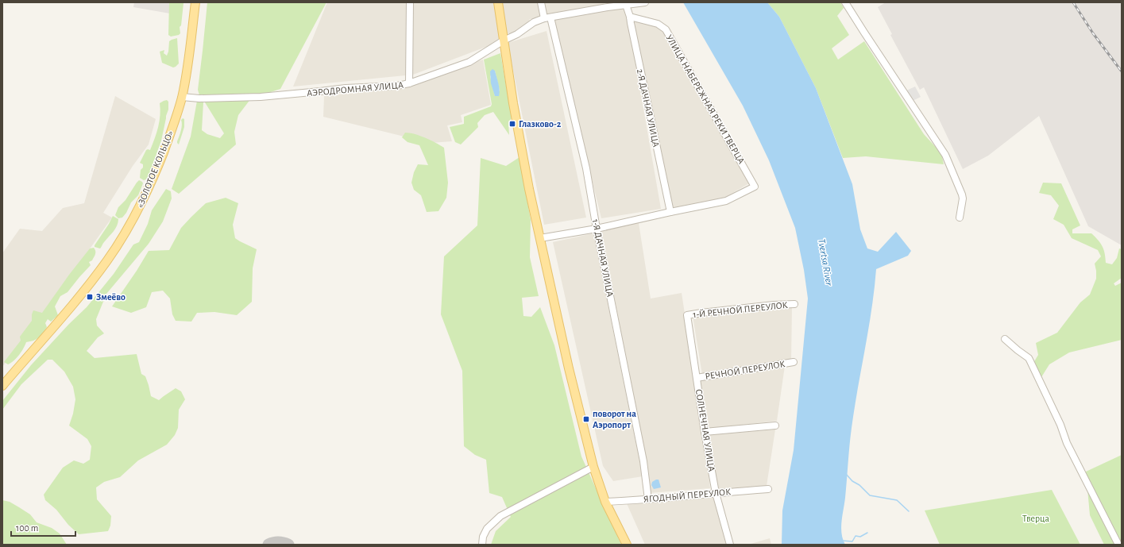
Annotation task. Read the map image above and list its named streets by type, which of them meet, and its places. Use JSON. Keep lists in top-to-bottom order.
{
  "streets": {
    "main road": ["«ЗОЛОТОЕ КОЛЬЦО»"],
    "street": [
      "АЭРОДРОМНАЯ УЛИЦА",
      "УЛИЦА НАБЕРЕЖНАЯ РЕКИ ТВЕРЦА",
      "2-Я ДАЧНАЯ УЛИЦА",
      "1-Я ДАЧНАЯ УЛИЦА",
      "1-Й РЕЧНОЙ ПЕРЕУЛОК",
      "РЕЧНОЙ ПЕРЕУЛОК",
      "СОЛНЕЧНАЯ УЛИЦА",
      "ЯГОДНЫЙ ПЕРЕУЛОК"
    ]
  },
  "crossings": [
    ["АЭРОДРОМНАЯ УЛИЦА", "2-Я ДАЧНАЯ УЛИЦА"],
    ["АЭРОДРОМНАЯ УЛИЦА", "«ЗОЛОТОЕ КОЛЬЦО»"],
    ["АЭРОДРОМНАЯ УЛИЦА", "1-Я ДАЧНАЯ УЛИЦА"],
    ["УЛИЦА НАБЕРЕЖНАЯ РЕКИ ТВЕРЦА", "2-Я ДАЧНАЯ УЛИЦА"],
    ["1-Я ДАЧНАЯ УЛИЦА", "ЯГОДНЫЙ ПЕРЕУЛОК"],
    ["1-Й РЕЧНОЙ ПЕРЕУЛОК", "СОЛНЕЧНАЯ УЛИЦА"],
    ["РЕЧНОЙ ПЕРЕУЛОК", "СОЛНЕЧНАЯ УЛИЦА"],
    ["СОЛНЕЧНАЯ УЛИЦА", "ЯГОДНЫЙ ПЕРЕУЛОК"]
  ],
  "water": ["Tvertsa River"],
  "parks": ["Тверца"],
  "places": {
    "transit": ["Глазково-2", "Змеёво", "поворот на Аэропорт"]
  },
  "scale_bar": "100 m"
}
